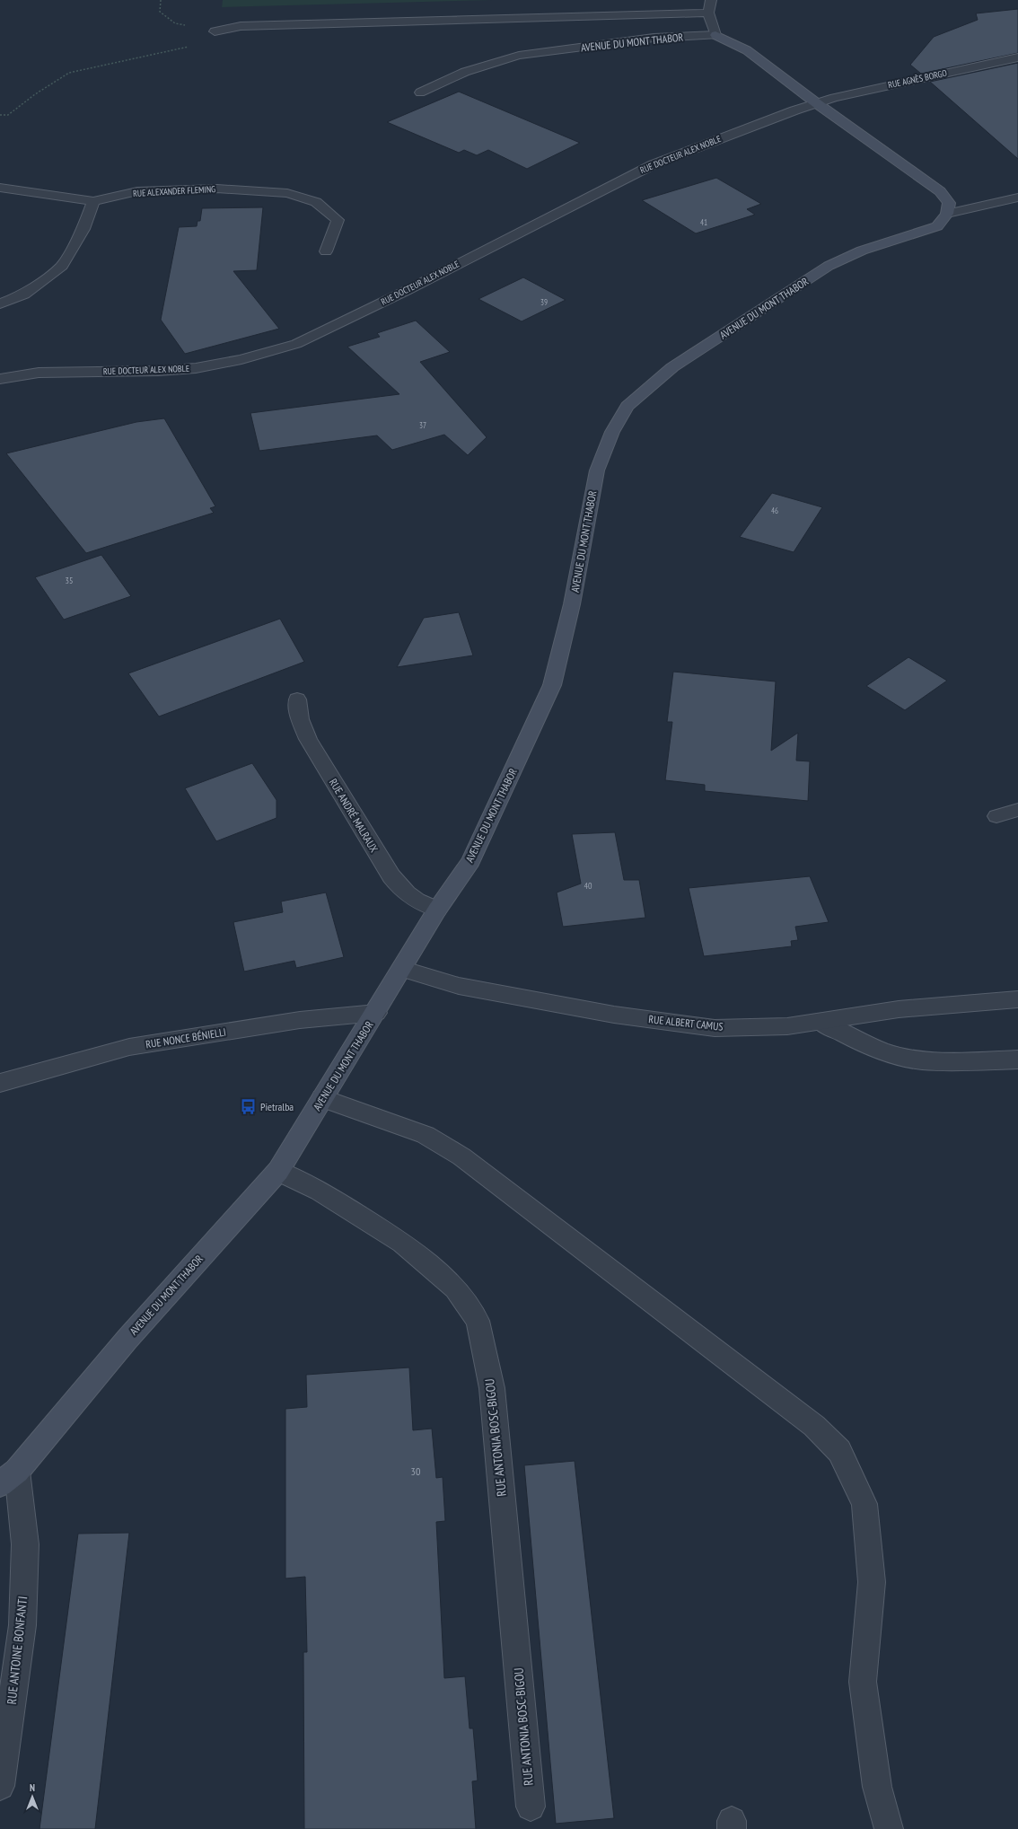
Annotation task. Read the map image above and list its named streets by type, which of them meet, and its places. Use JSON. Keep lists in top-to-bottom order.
{
  "streets": {
    "street": [
      "AVENUE DU MONT THABOR",
      "RUE AGNÈS BORGO",
      "RUE DOCTEUR ALEX NOBLE",
      "RUE ALEXANDER FLEMING",
      "RUE ANDRÉ MALRAUX",
      "RUE ALBERT CAMUS",
      "RUE NONCE BÉNIELLI",
      "RUE ANTONIA BOSC-BIGOU",
      "RUE ANTOINE BONFANTI"
    ]
  },
  "crossings": [
    ["AVENUE DU MONT THABOR", "RUE ANDRÉ MALRAUX"],
    ["AVENUE DU MONT THABOR", "RUE ALBERT CAMUS"],
    ["AVENUE DU MONT THABOR", "RUE NONCE BÉNIELLI"],
    ["AVENUE DU MONT THABOR", "RUE ANTONIA BOSC-BIGOU"],
    ["AVENUE DU MONT THABOR", "RUE ANTOINE BONFANTI"],
    ["RUE AGNÈS BORGO", "RUE DOCTEUR ALEX NOBLE"]
  ],
  "places": {
    "bus stop": ["Pietralba"]
  },
  "house_numbers": [
    "41",
    "39",
    "37",
    "46",
    "35",
    "40",
    "30"
  ],
  "north": "top"
}
